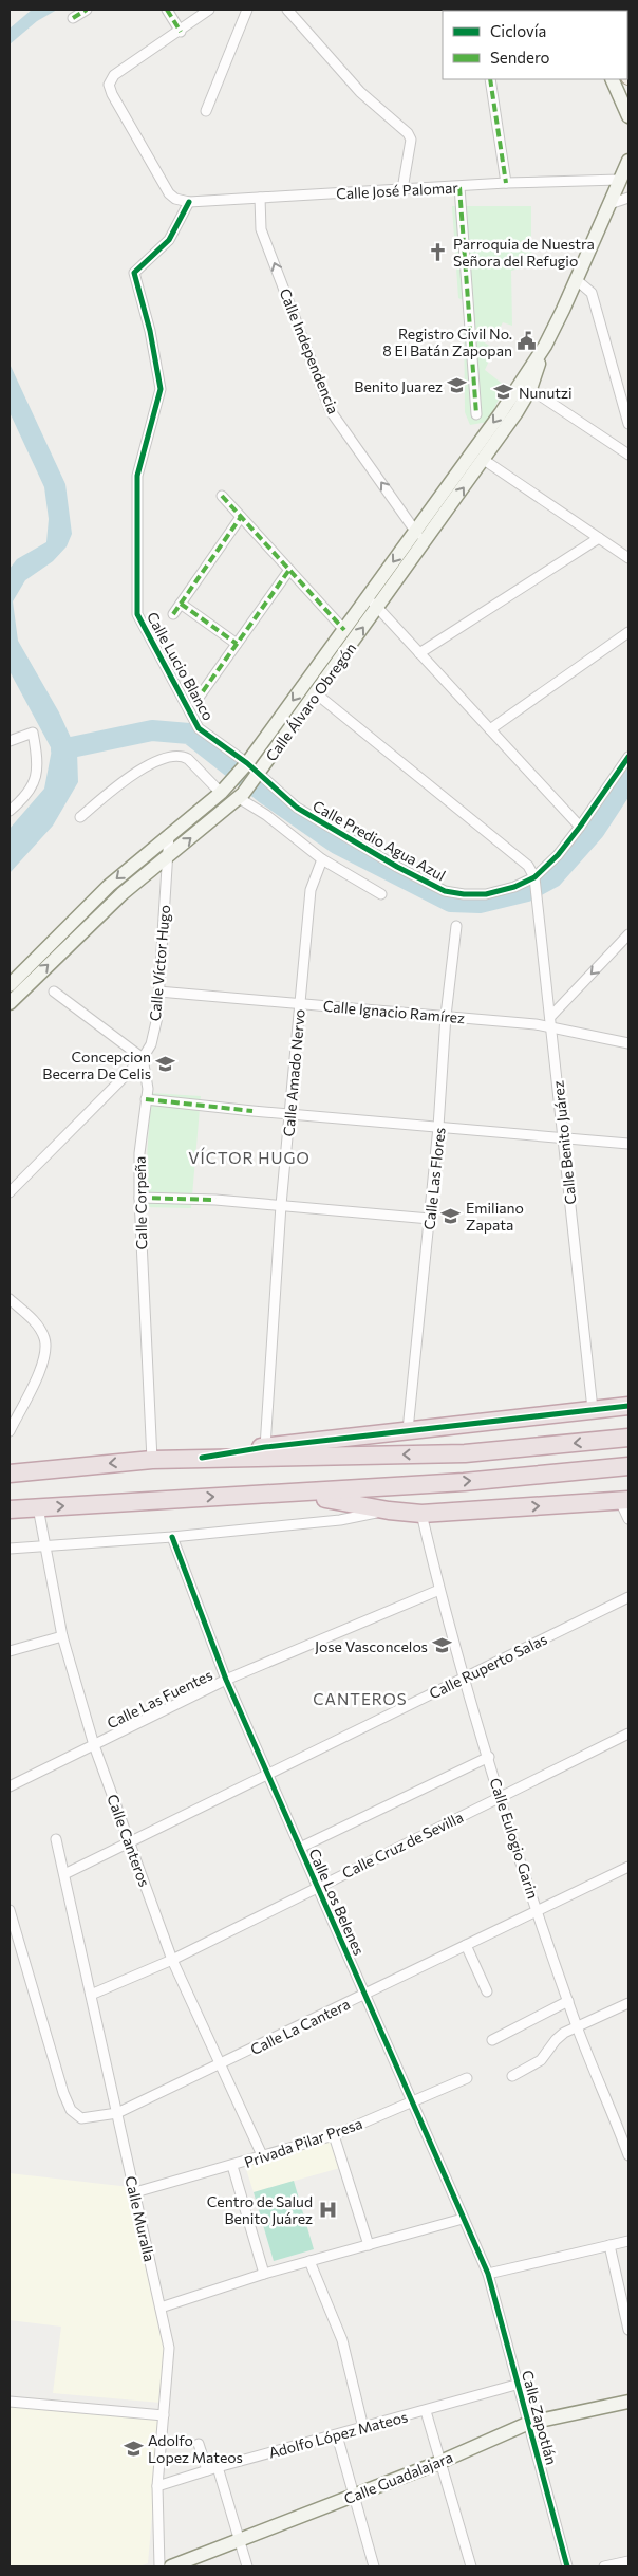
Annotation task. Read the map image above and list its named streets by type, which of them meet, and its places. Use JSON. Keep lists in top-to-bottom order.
{
  "streets": {
    "street": [
      "Calle José Palomar",
      "Calle Independencia",
      "Calle Lucio Blanco",
      "Calle Álvaro Obregón",
      "Calle Predio Agua Azul",
      "Calle Víctor Hugo",
      "Calle Ignacio Ramírez",
      "Calle Amado Nervo",
      "Calle Benito Juárez",
      "Calle Las Flores",
      "Calle Corpeña",
      "Calle Ruperto Salas",
      "Calle Las Fuentes",
      "Calle Eulogio Garin",
      "Calle Canteros",
      "Calle Cruz de Sevilla",
      "Calle Los Belenes",
      "Calle La Cantera",
      "Privada Pilar Presa",
      "Calle Muralla",
      "Calle Zapotlán",
      "Adolfo López Mateos",
      "Calle Guadalajara"
    ]
  },
  "crossings": [
    ["Calle José Palomar", "Calle Independencia"],
    ["Calle José Palomar", "Calle Lucio Blanco"],
    ["Calle José Palomar", "Calle Álvaro Obregón"],
    ["Calle Independencia", "Calle Álvaro Obregón"],
    ["Calle Lucio Blanco", "Calle Álvaro Obregón"],
    ["Calle Lucio Blanco", "Calle Predio Agua Azul"],
    ["Calle Álvaro Obregón", "Calle Predio Agua Azul"],
    ["Calle Álvaro Obregón", "Calle Víctor Hugo"],
    ["Calle Predio Agua Azul", "Calle Benito Juárez"],
    ["Calle Víctor Hugo", "Calle Ignacio Ramírez"],
    ["Calle Víctor Hugo", "Calle Corpeña"],
    ["Calle Ignacio Ramírez", "Calle Amado Nervo"],
    ["Calle Ignacio Ramírez", "Calle Benito Juárez"],
    ["Calle Ignacio Ramírez", "Calle Las Flores"],
    ["Calle Ruperto Salas", "Calle Eulogio Garin"],
    ["Calle Ruperto Salas", "Calle Canteros"],
    ["Calle Ruperto Salas", "Calle Los Belenes"],
    ["Calle Ruperto Salas", "Calle Muralla"],
    ["Calle Las Fuentes", "Calle Eulogio Garin"],
    ["Calle Las Fuentes", "Calle Canteros"],
    ["Calle Las Fuentes", "Calle Los Belenes"],
    ["Calle Eulogio Garin", "Calle Cruz de Sevilla"],
    ["Calle Eulogio Garin", "Calle La Cantera"],
    ["Calle Canteros", "Calle Cruz de Sevilla"],
    ["Calle Canteros", "Calle La Cantera"],
    ["Calle Canteros", "Privada Pilar Presa"],
    ["Calle Cruz de Sevilla", "Calle Los Belenes"],
    ["Calle Cruz de Sevilla", "Calle Muralla"],
    ["Calle Los Belenes", "Calle La Cantera"],
    ["Calle Los Belenes", "Privada Pilar Presa"],
    ["Calle Los Belenes", "Calle Zapotlán"],
    ["Calle La Cantera", "Calle Muralla"],
    ["Privada Pilar Presa", "Calle Muralla"],
    ["Calle Muralla", "Adolfo López Mateos"],
    ["Calle Zapotlán", "Adolfo López Mateos"],
    ["Calle Zapotlán", "Calle Guadalajara"]
  ],
  "one_way": ["Calle Independencia"],
  "districts": ["VÍCTOR HUGO", "CANTEROS"],
  "places": {
    "church": ["Parroquia de Nuestra Señora del Refugio"],
    "public building": ["Registro Civil No. 8 El Batán Zapopan"],
    "school or university": [
      "Benito Juarez",
      "Nunutzi",
      "Concepcion Becerra De Celis",
      "Emiliano Zapata",
      "Jose Vasconcelos",
      "Adolfo Lopez Mateos"
    ],
    "hospital": ["Centro de Salud Benito Juárez"]
  },
  "legend": ["Ciclovía", "Sendero"]
}
